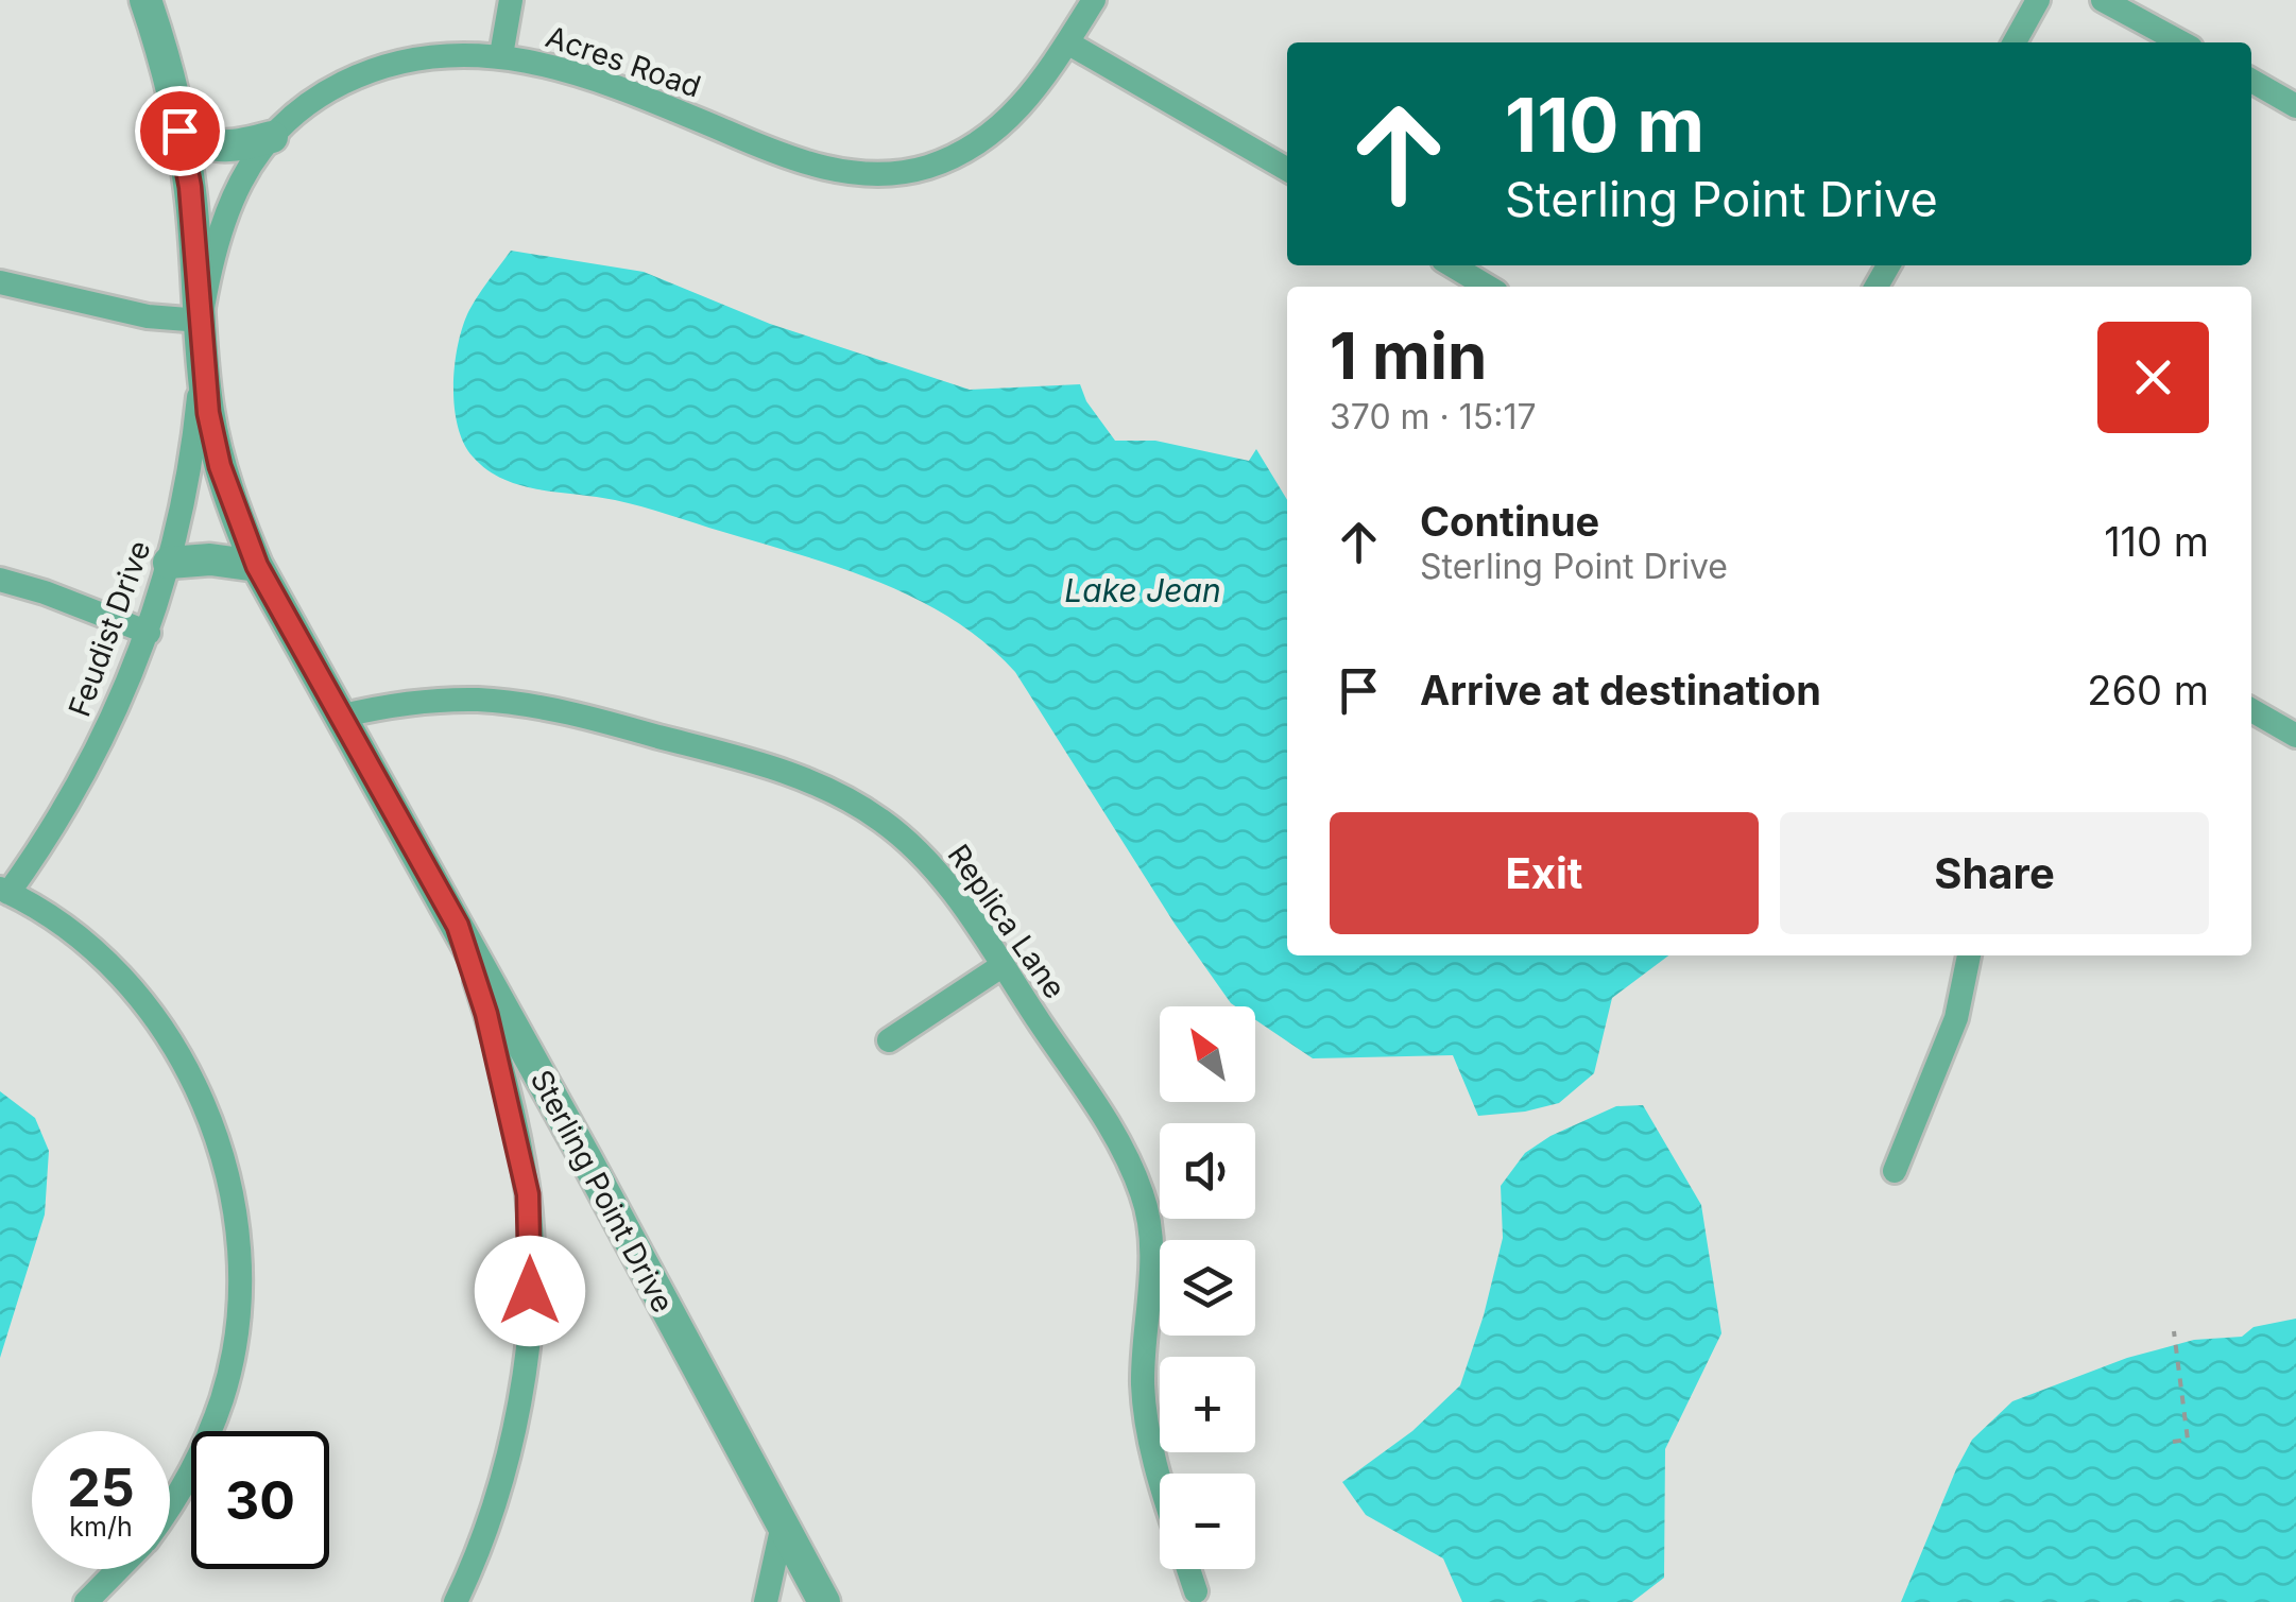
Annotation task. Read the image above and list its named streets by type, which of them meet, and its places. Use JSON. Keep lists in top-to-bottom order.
{
  "streets": {
    "street": [
      "Acres Road",
      "Feudist Drive",
      "Replica Lane",
      "Sterling Point Drive"
    ]
  },
  "crossings": [
    ["Acres Road", "Sterling Point Drive"],
    ["Feudist Drive", "Sterling Point Drive"],
    ["Replica Lane", "Sterling Point Drive"]
  ],
  "water": ["Lake Jean"],
  "north": "top left",
  "page": {
    "turn": ["110 m", "Sterling Point Drive"],
    "heading": ["1 min", "370 m · 15:17"],
    "list": [
      {
        "name": "Continue",
        "note": "Sterling Point Drive",
        "value": "110 m"
      },
      {
        "name": "Arrive at destination",
        "value": "260 m"
      }
    ],
    "buttons": ["Exit", "Share"],
    "map_buttons": ["+", "−"],
    "speed": "25 km/h",
    "limit": "30"
  }
}
